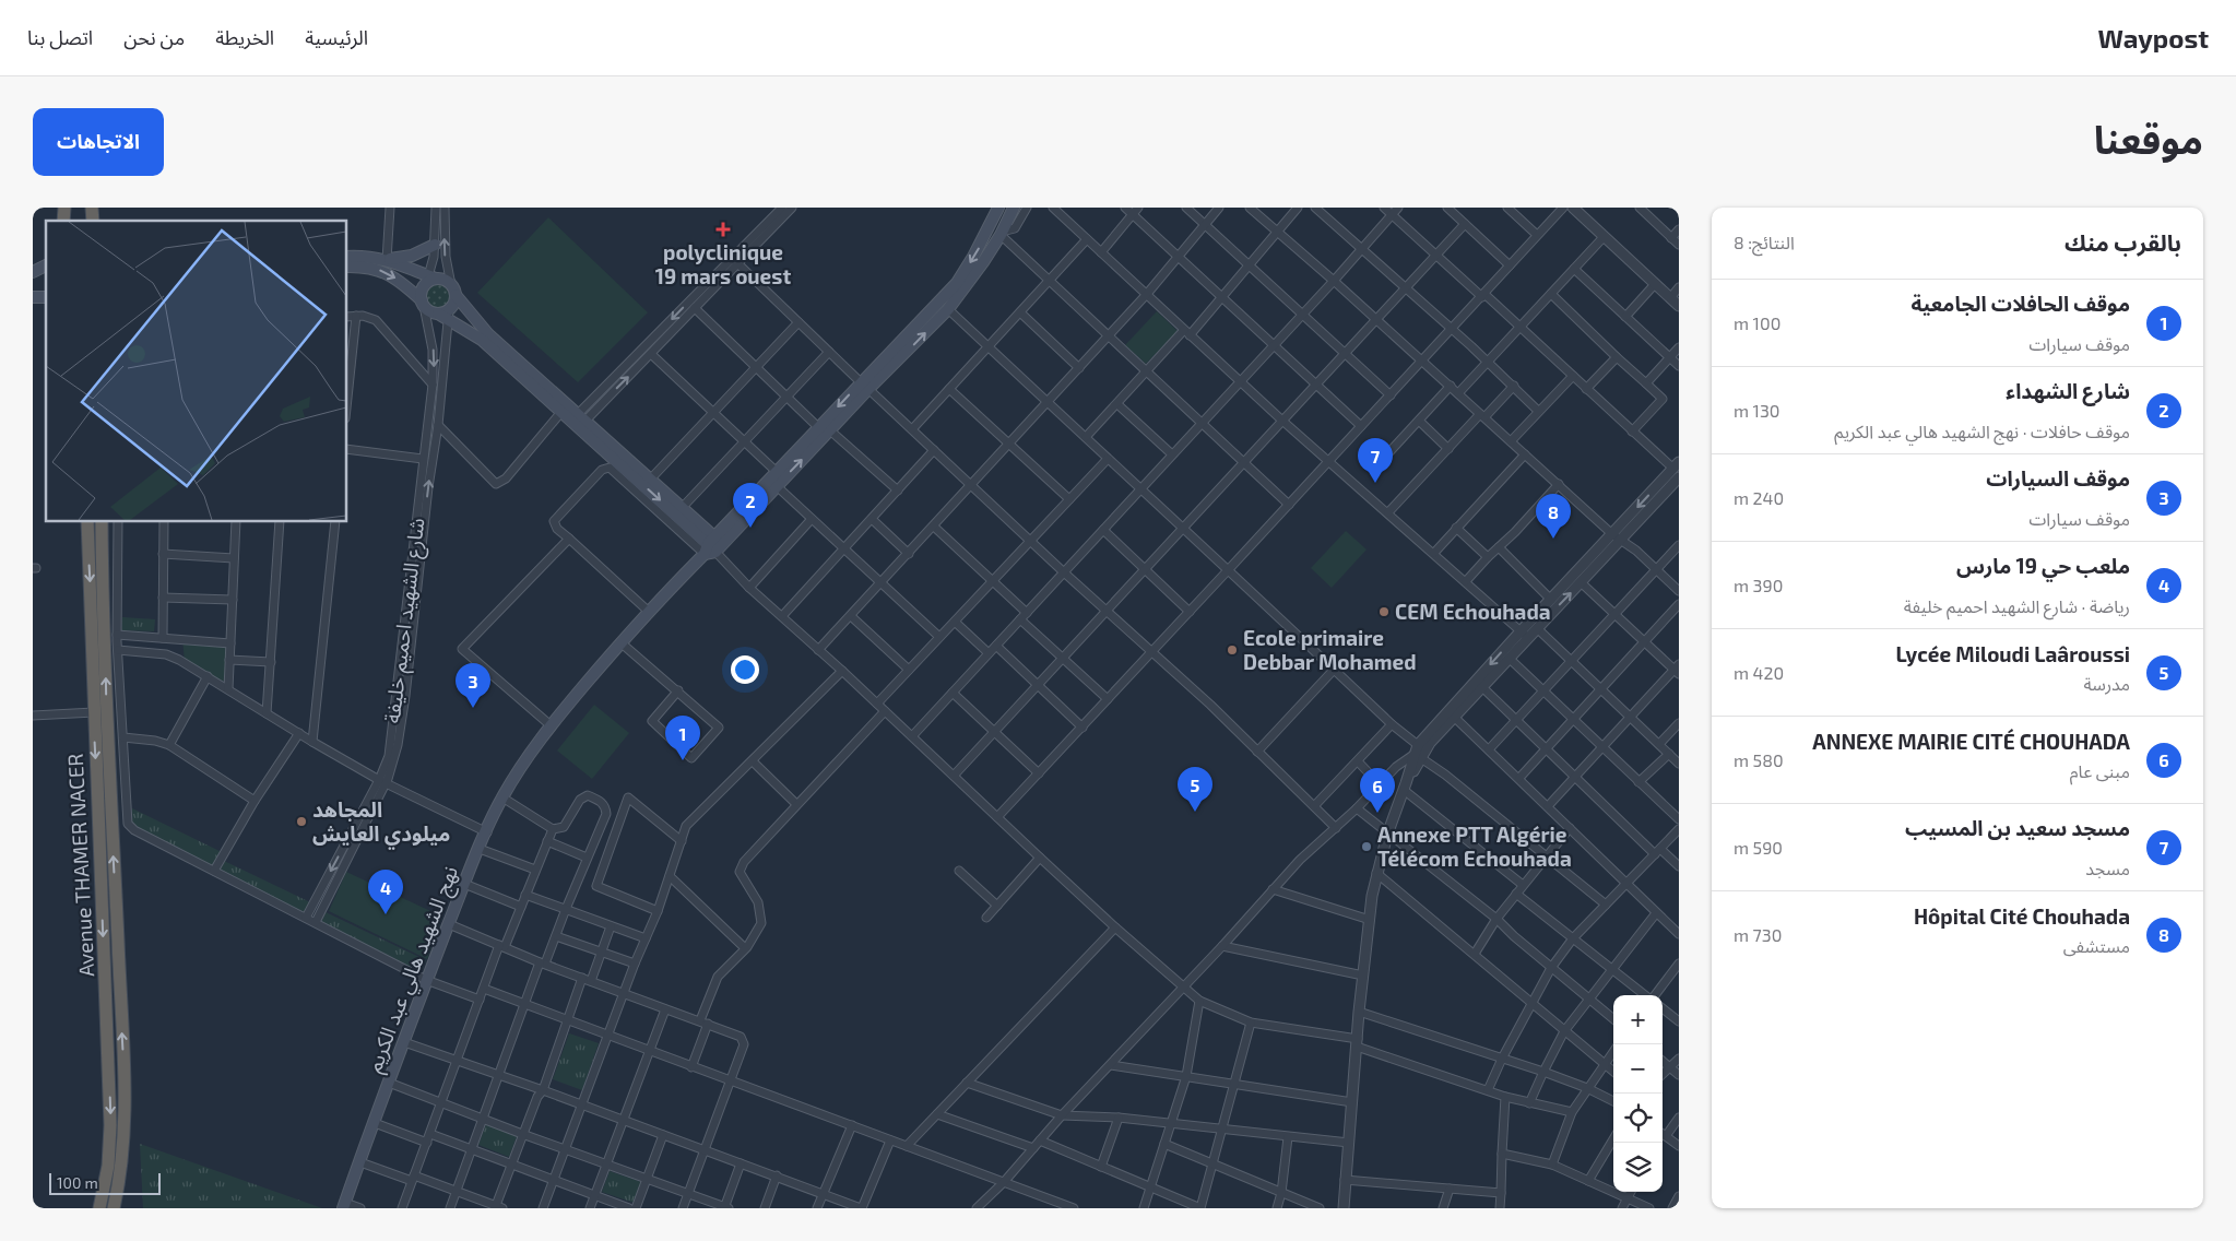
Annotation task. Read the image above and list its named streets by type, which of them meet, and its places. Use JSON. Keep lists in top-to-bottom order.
{
  "streets": {
    "highway": ["Avenue THAMER NACER"],
    "main road": ["نهج الشهيد هالي عبد الكريم"],
    "street": ["شارع الشهيد احميم خليفة"]
  },
  "places": {
    "health": ["polyclinique 19 mars ouest"],
    "other": [
      "CEM Echouhada",
      "Ecole primaire Debbar Mohamed",
      "المجاهد ميلودي العايش",
      "Annexe PTT Algérie Télécom Echouhada"
    ]
  },
  "scale_bar": "100 m",
  "page": {
    "header": "Waypost",
    "nav": [
      "الرئيسية",
      "الخريطة",
      "من نحن",
      "اتصل بنا"
    ],
    "title": "موقعنا",
    "buttons": "الاتجاهات",
    "heading": ["بالقرب منك", "النتائج: 8"],
    "list": [
      {
        "mark": "1",
        "name": "موقف الحافلات الجامعية",
        "note": "موقف سيارات",
        "value": "100 m"
      },
      {
        "mark": "2",
        "name": "شارع الشهداء",
        "note": "موقف حافلات · نهج الشهيد هالي عبد الكريم",
        "value": "130 m"
      },
      {
        "mark": "3",
        "name": "موقف السيارات",
        "note": "موقف سيارات",
        "value": "240 m"
      },
      {
        "mark": "4",
        "name": "ملعب حي 19 مارس",
        "note": "رياضة · شارع الشهيد احميم خليفة",
        "value": "390 m"
      },
      {
        "mark": "5",
        "name": "Lycée Miloudi Laâroussi",
        "note": "مدرسة",
        "value": "420 m"
      },
      {
        "mark": "6",
        "name": "ANNEXE MAIRIE CITÉ CHOUHADA",
        "note": "مبنى عام",
        "value": "580 m"
      },
      {
        "mark": "7",
        "name": "مسجد سعيد بن المسيب",
        "note": "مسجد",
        "value": "590 m"
      },
      {
        "mark": "8",
        "name": "Hôpital Cité Chouhada",
        "note": "مستشفى",
        "value": "730 m"
      }
    ],
    "pins": [
      "7",
      "2",
      "8",
      "3",
      "1",
      "5",
      "6",
      "4"
    ],
    "map_buttons": ["+", "−"],
    "scale": "100 m"
  }
}
